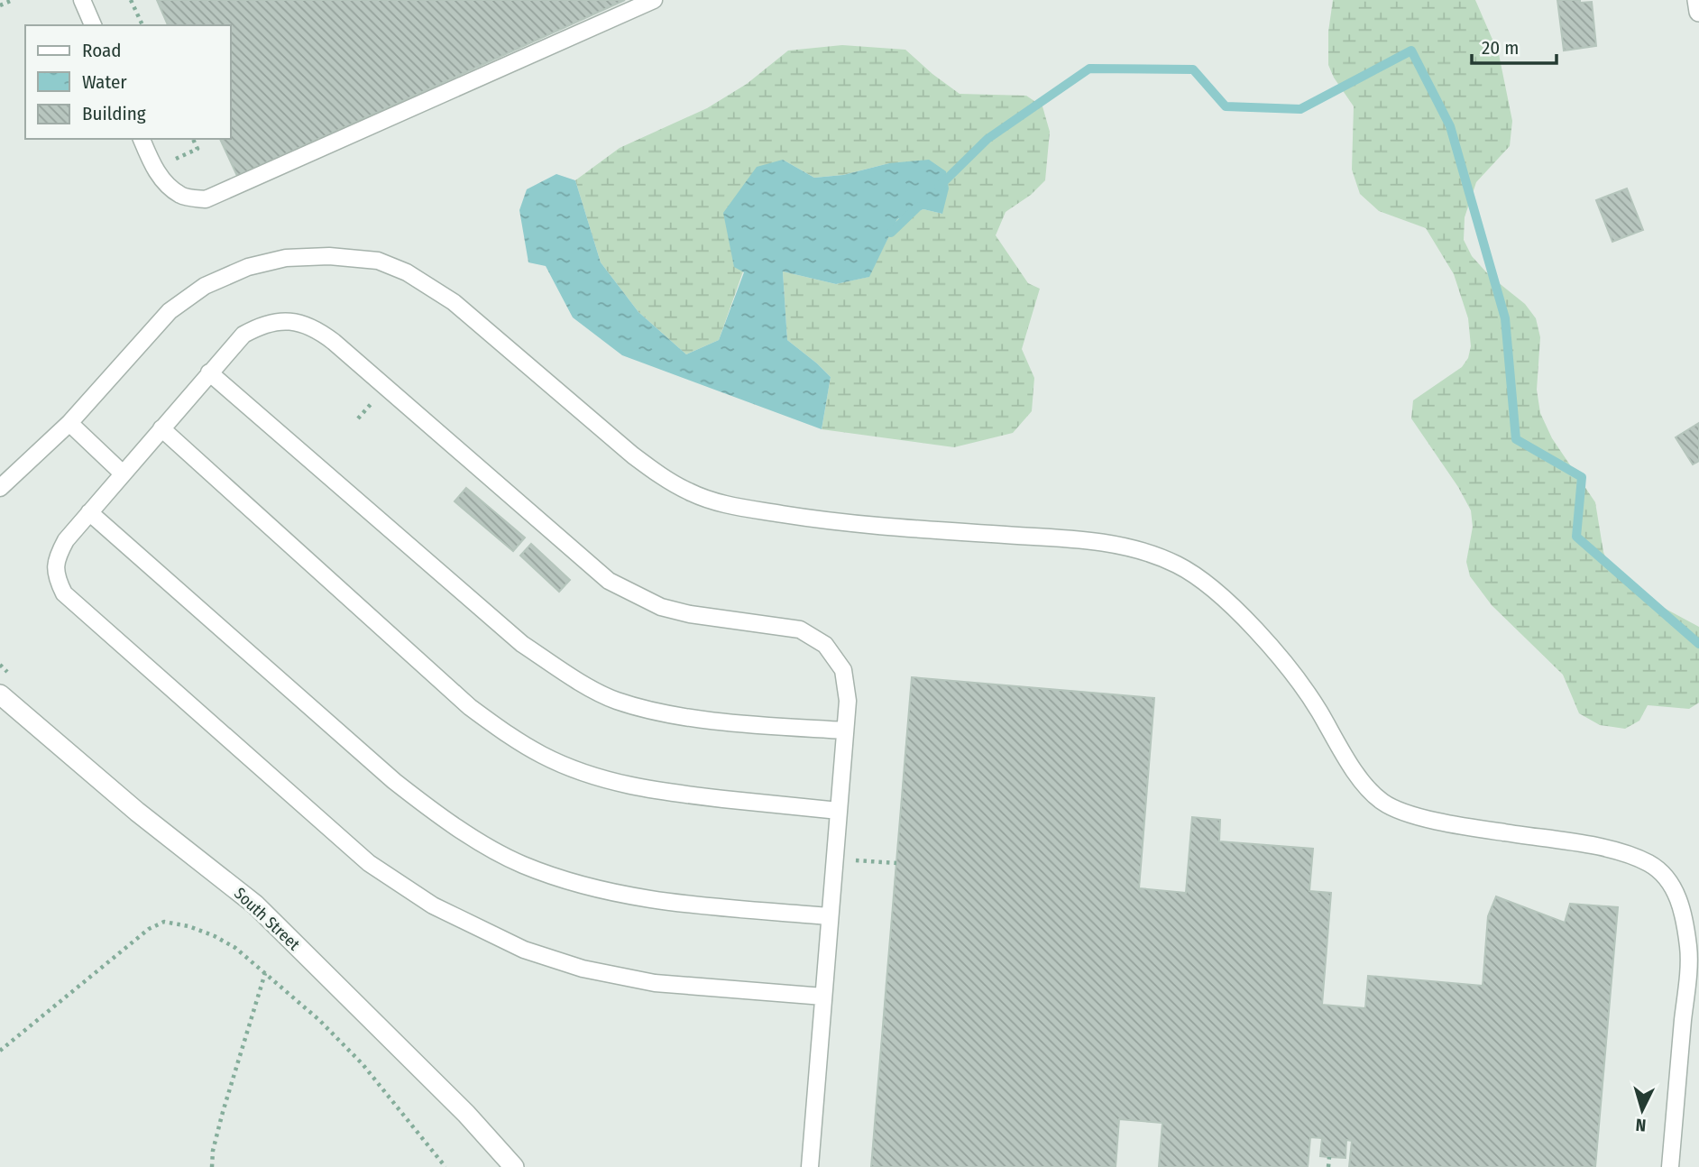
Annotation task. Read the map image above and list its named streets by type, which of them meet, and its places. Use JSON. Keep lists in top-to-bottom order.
{
  "streets": {
    "street": ["South Street"]
  },
  "legend": ["Road", "Water", "Building"],
  "scale_bar": "20 m",
  "north": "bottom"
}
